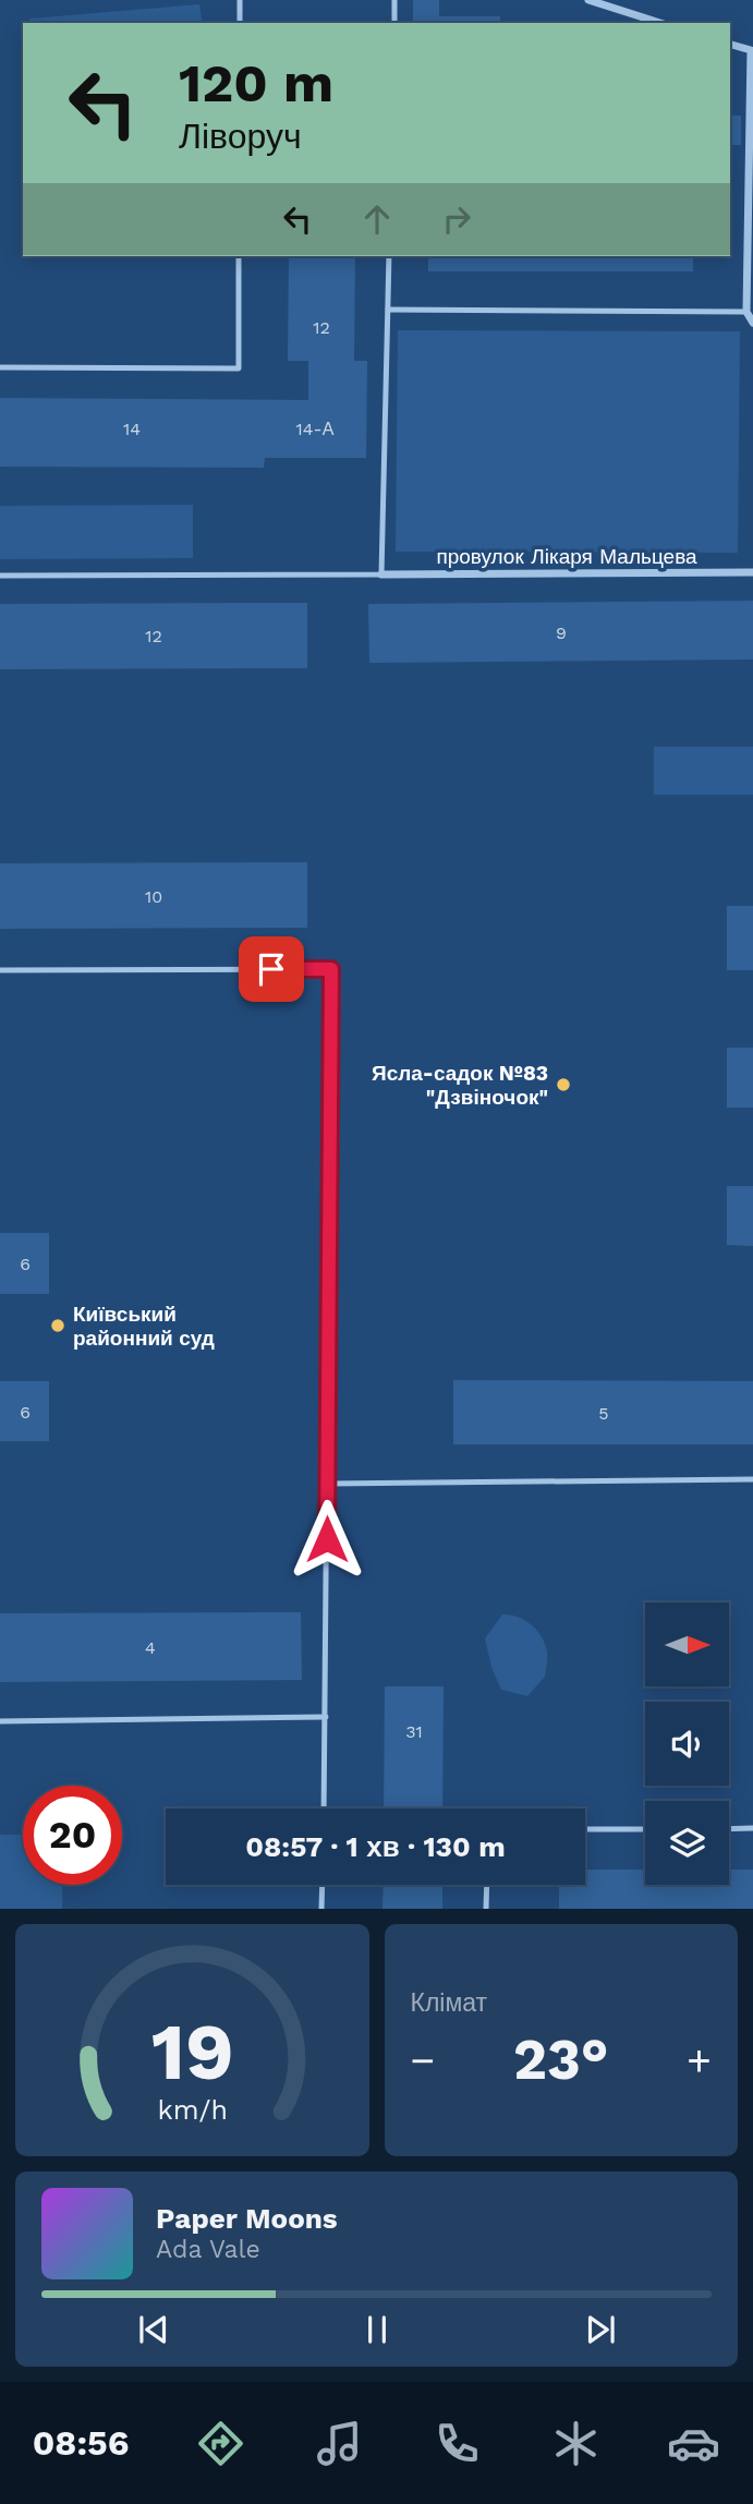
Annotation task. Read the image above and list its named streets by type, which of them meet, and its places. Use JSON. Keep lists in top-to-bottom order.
{
  "streets": {
    "street": ["провулок Лікаря Мальцева"]
  },
  "places": ["Ясла-садок №83 \"Дзвіночок\"", "Київський районний суд"],
  "house_numbers": [
    "12",
    "14",
    "14-А",
    "9",
    "12",
    "10",
    "6",
    "6",
    "5",
    "4",
    "31"
  ],
  "north": "right",
  "page": {
    "turn": ["120 m", "Ліворуч"],
    "limit": "20",
    "trip": "08:57 · 1 хв · 130 m",
    "tile": "Клімат",
    "heat": ["−", "23°", "+"],
    "song": ["Paper Moons", "Ada Vale"],
    "tabs": "08:56",
    "gauge": ["19", "km/h"]
  }
}
